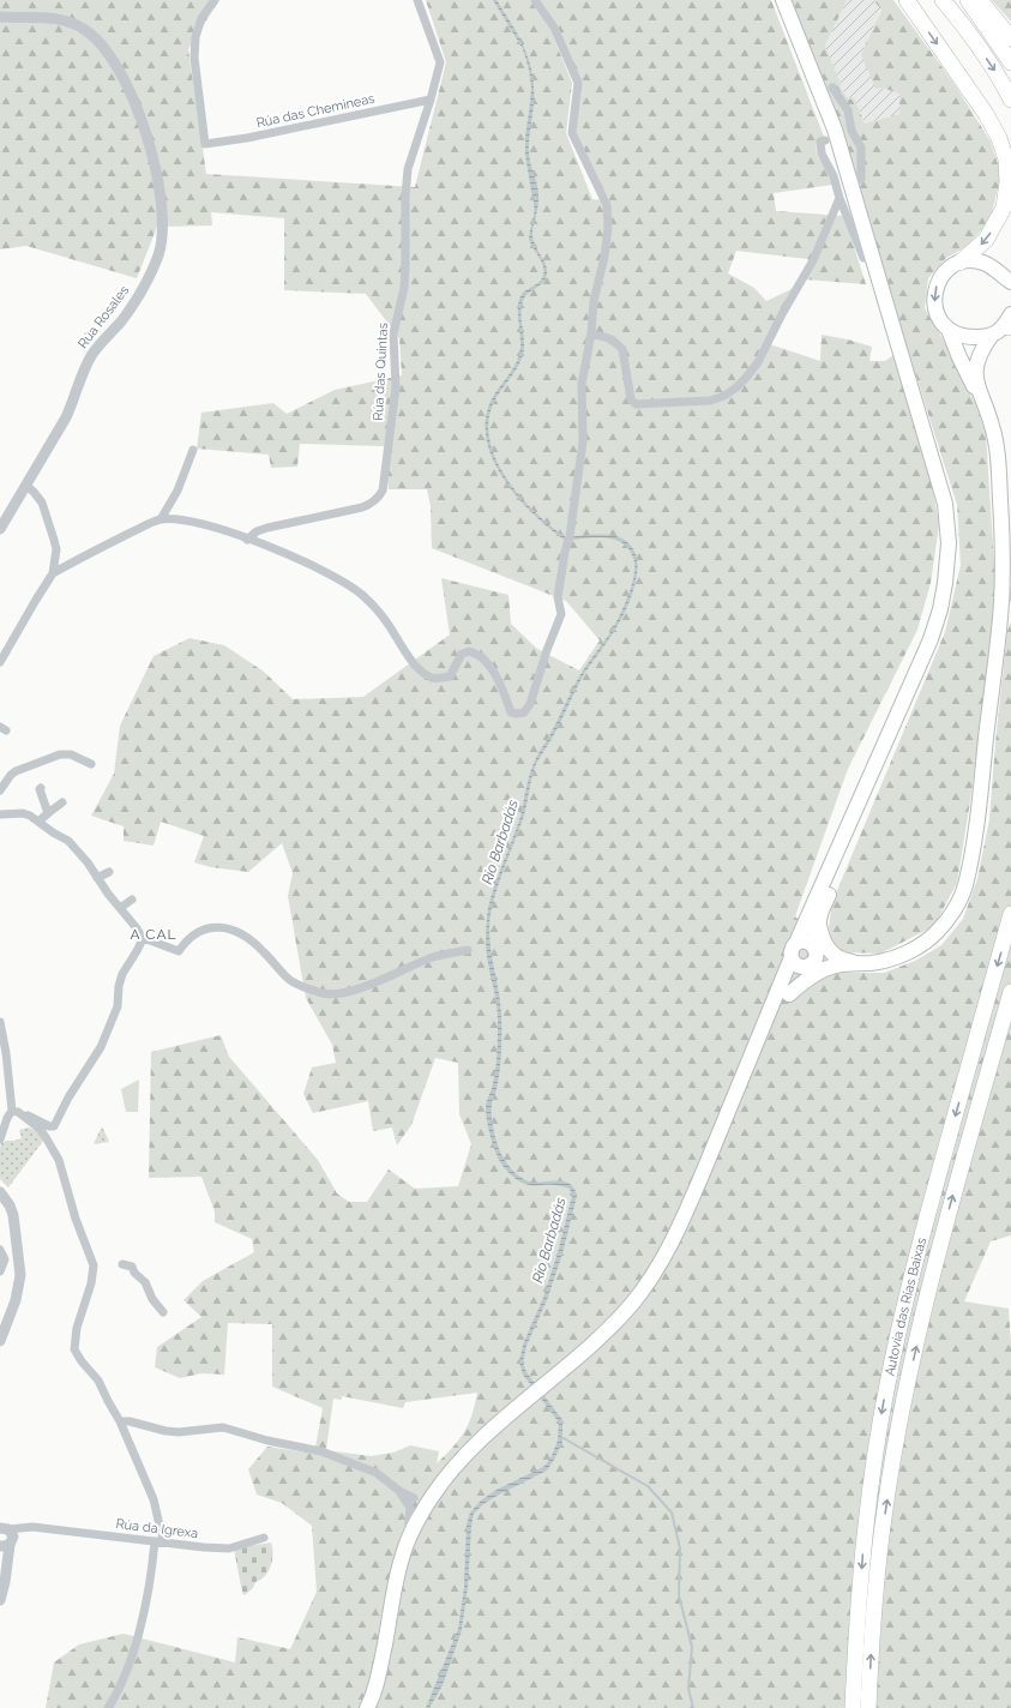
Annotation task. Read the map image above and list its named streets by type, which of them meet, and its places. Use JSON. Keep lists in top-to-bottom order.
{
  "streets": {
    "highway": ["Autovía das Rías Baixas"],
    "street": [
      "Rúa das Chemineas",
      "Rúa Rosales",
      "Rúa das Quintas",
      "Rúa da Igrexa"
    ]
  },
  "crossings": [
    ["Rúa das Chemineas", "Rúa das Quintas"]
  ],
  "districts": ["A CAL"],
  "water": ["Río Barbadás"]
}
